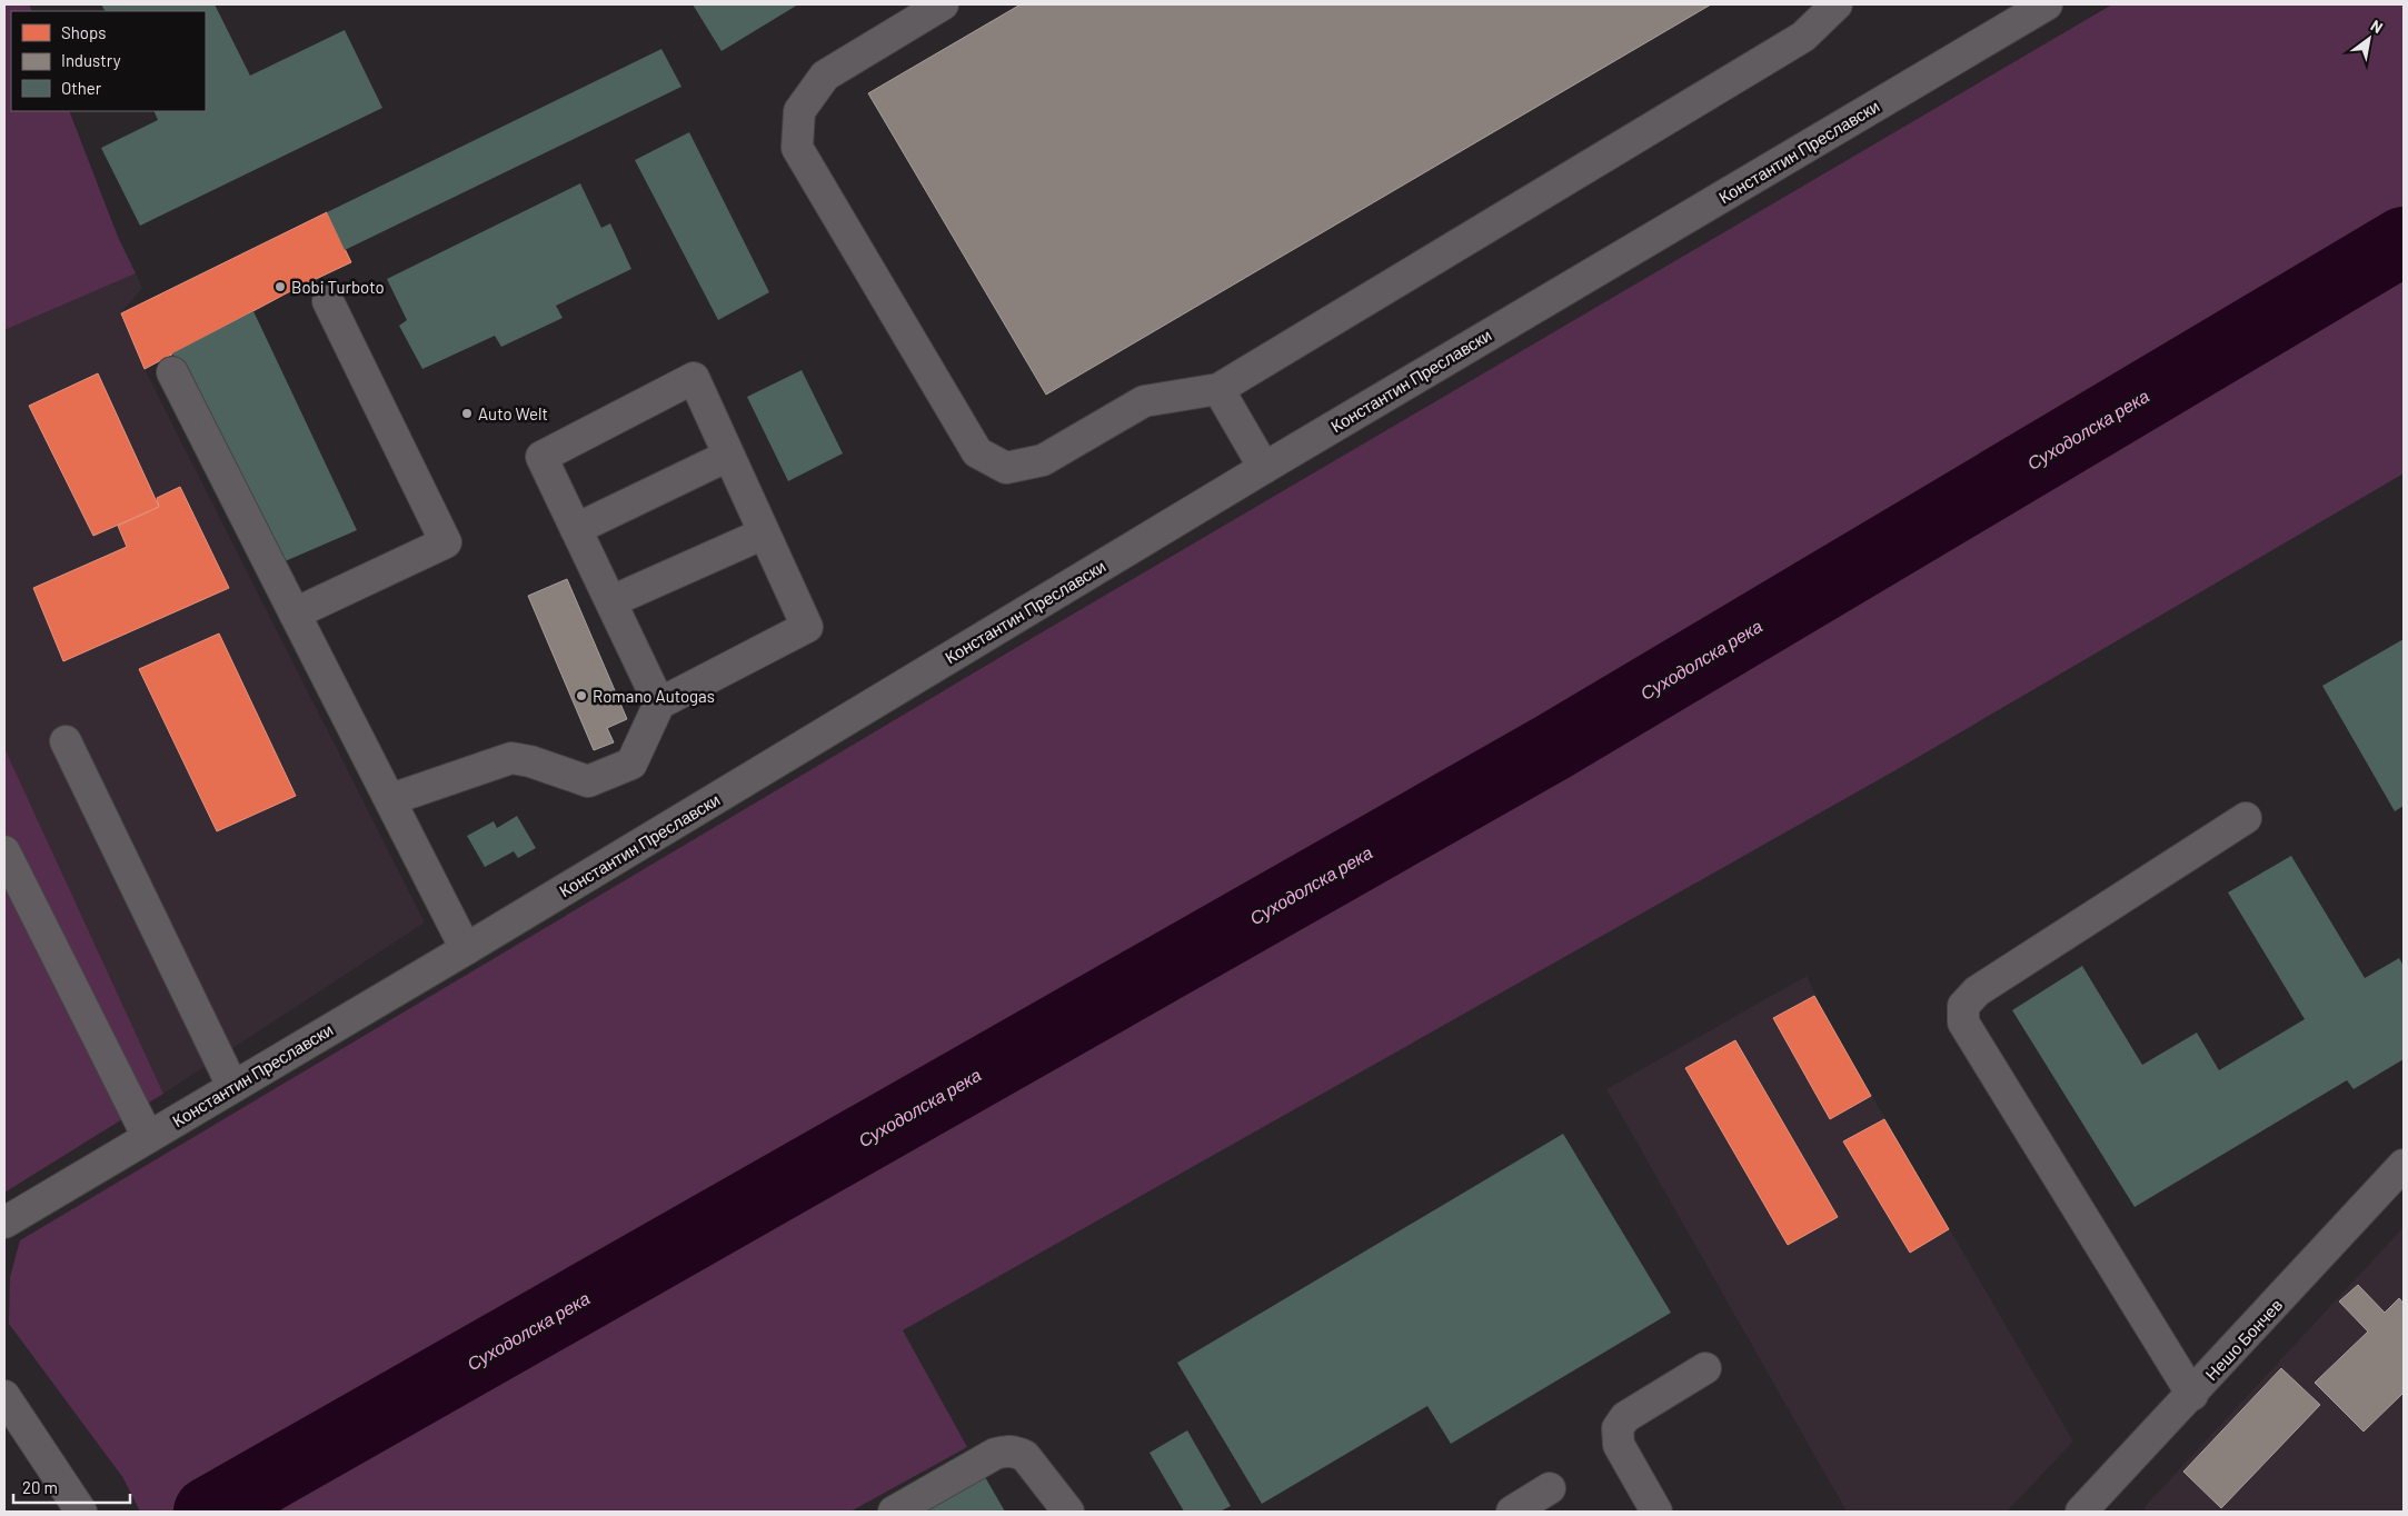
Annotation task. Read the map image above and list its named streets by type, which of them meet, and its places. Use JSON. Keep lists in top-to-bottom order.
{
  "streets": {
    "street": ["Константин Преславски", "Нешо Бончев"]
  },
  "water": ["Суходолска река"],
  "places": ["Bobi Turboto", "Auto Welt", "Romano Autogas"],
  "legend": ["Shops", "Industry", "Other"],
  "scale_bar": "20 m",
  "north": "top right"
}
